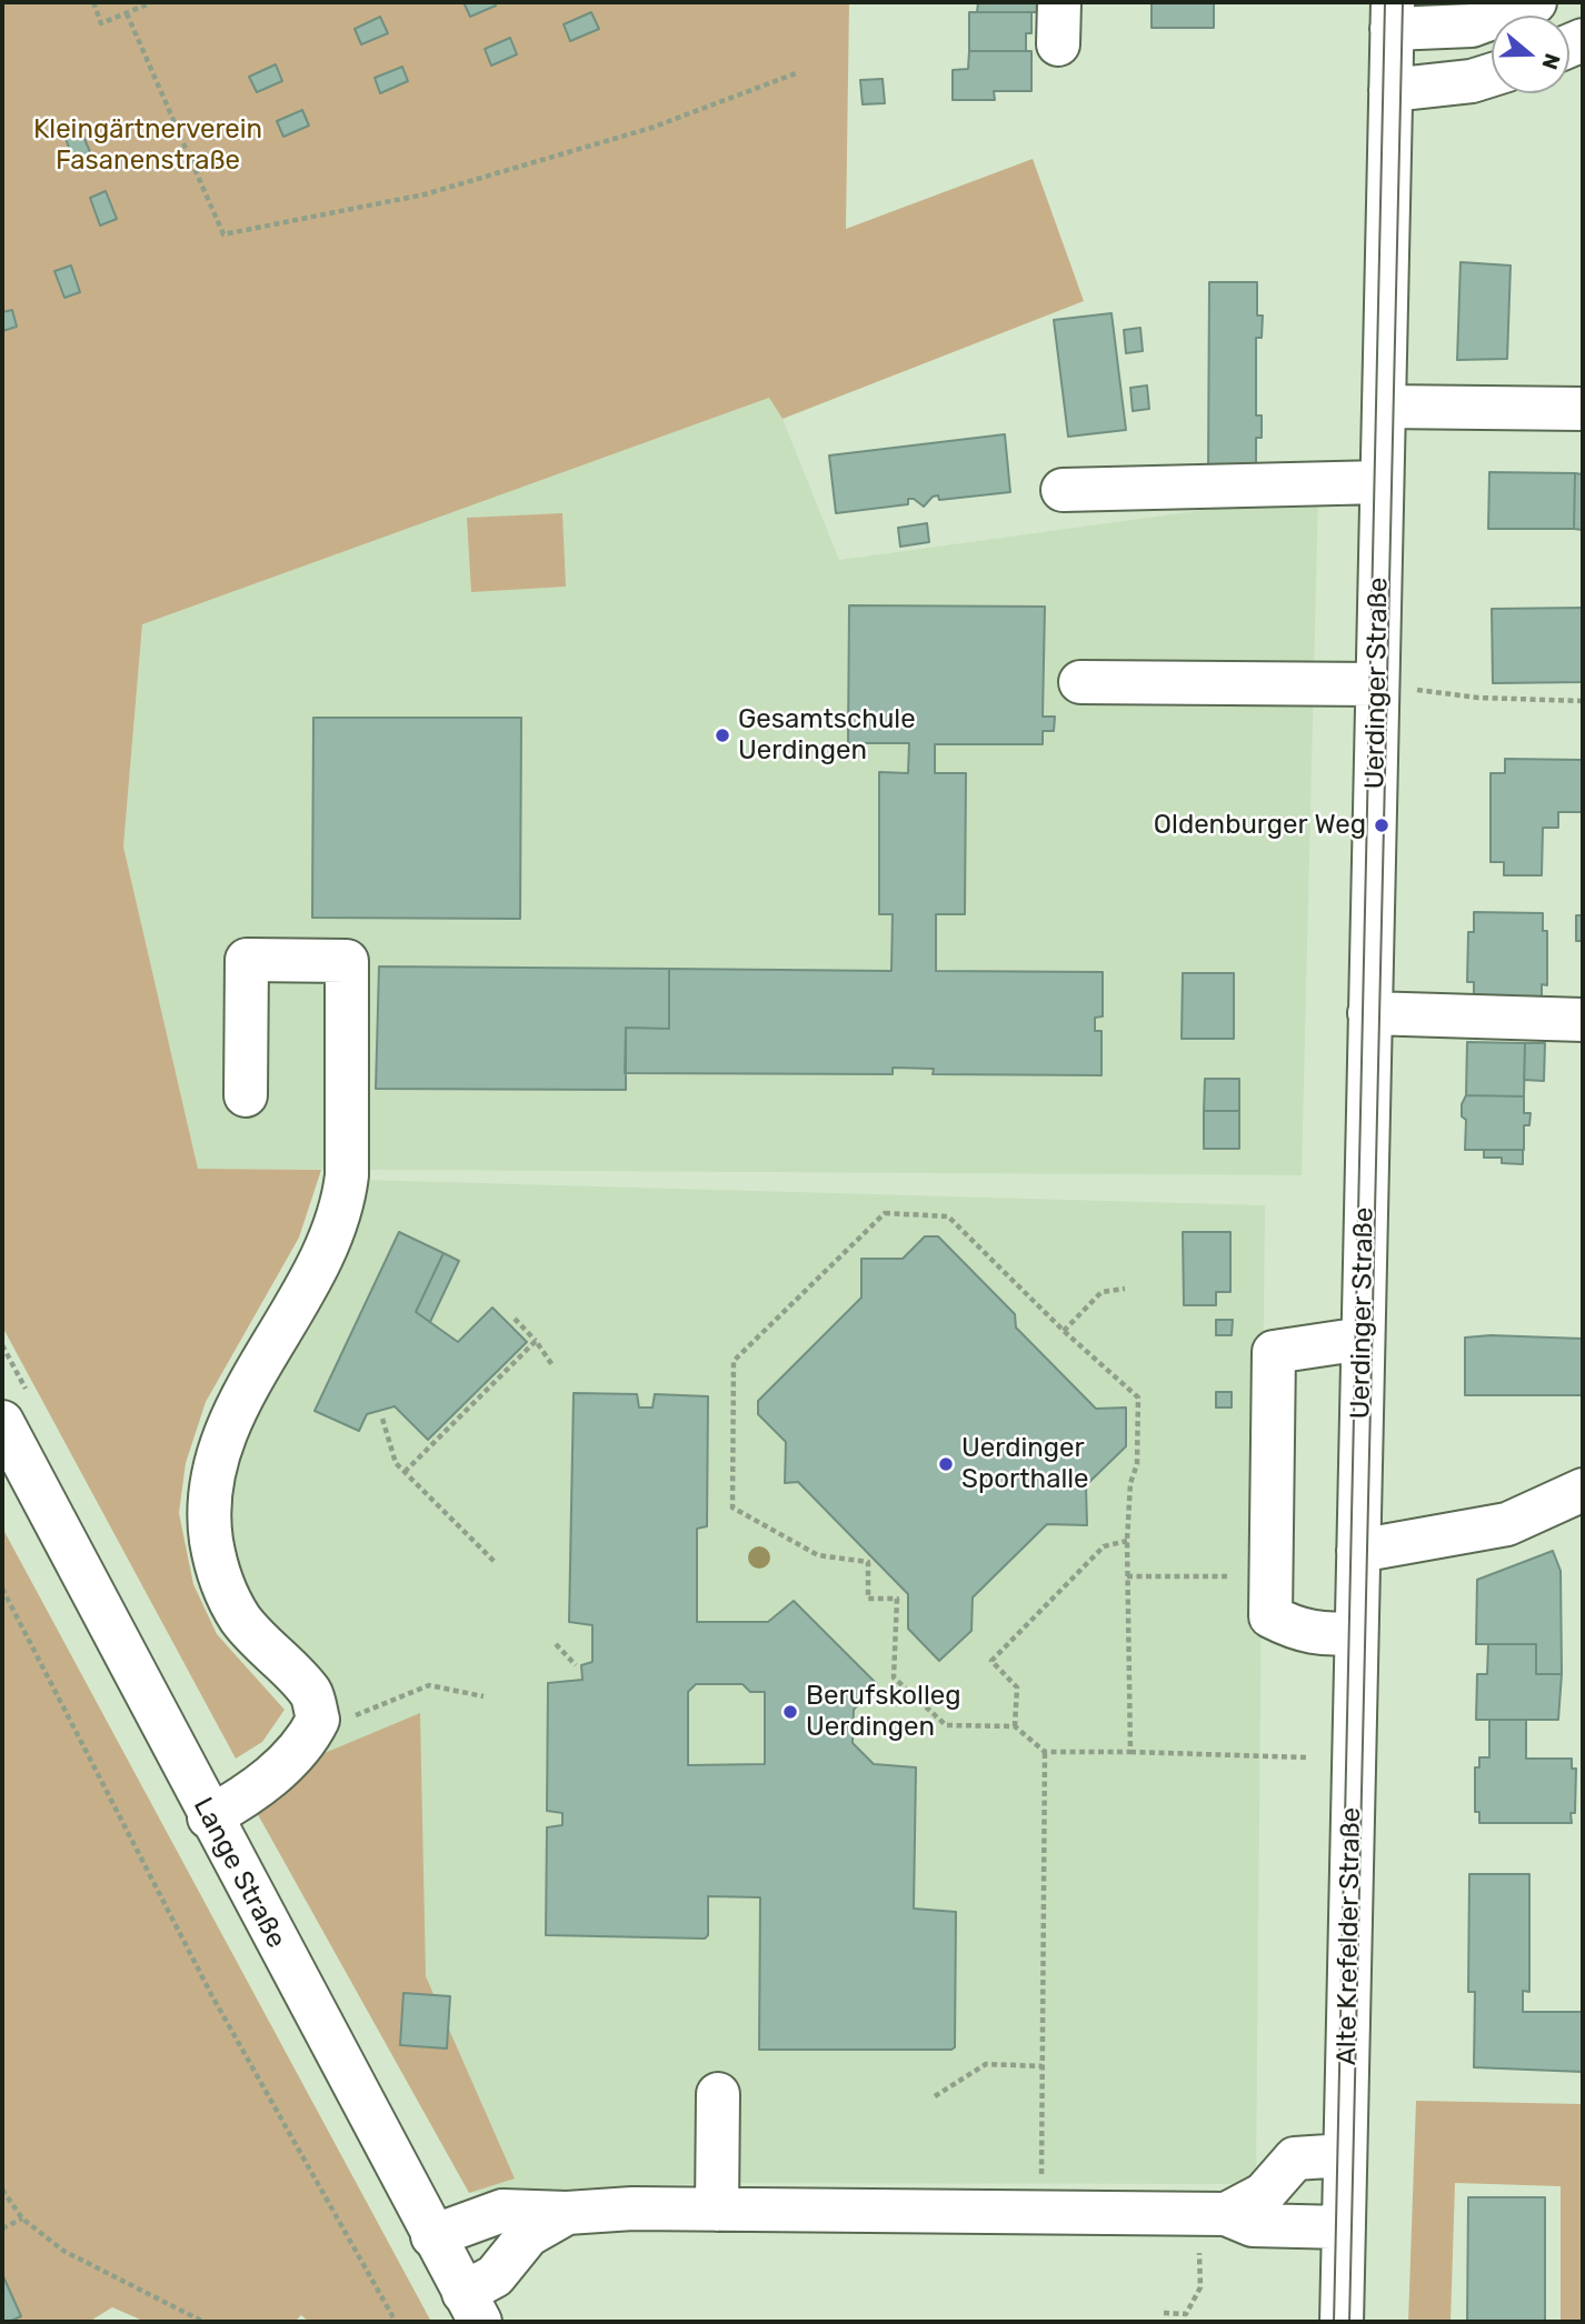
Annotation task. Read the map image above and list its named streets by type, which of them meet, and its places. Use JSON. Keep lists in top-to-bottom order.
{
  "streets": {
    "street": ["Uerdinger Straße", "Lange Straße", "Alte Krefelder Straße"]
  },
  "crossings": [
    ["Uerdinger Straße", "Alte Krefelder Straße"]
  ],
  "parks": ["Kleingärtnerverein Fasanenstraße"],
  "places": [
    "Gesamtschule Uerdingen",
    "Oldenburger Weg",
    "Uerdinger Sporthalle",
    "Berufskolleg Uerdingen"
  ],
  "north": "right"
}
